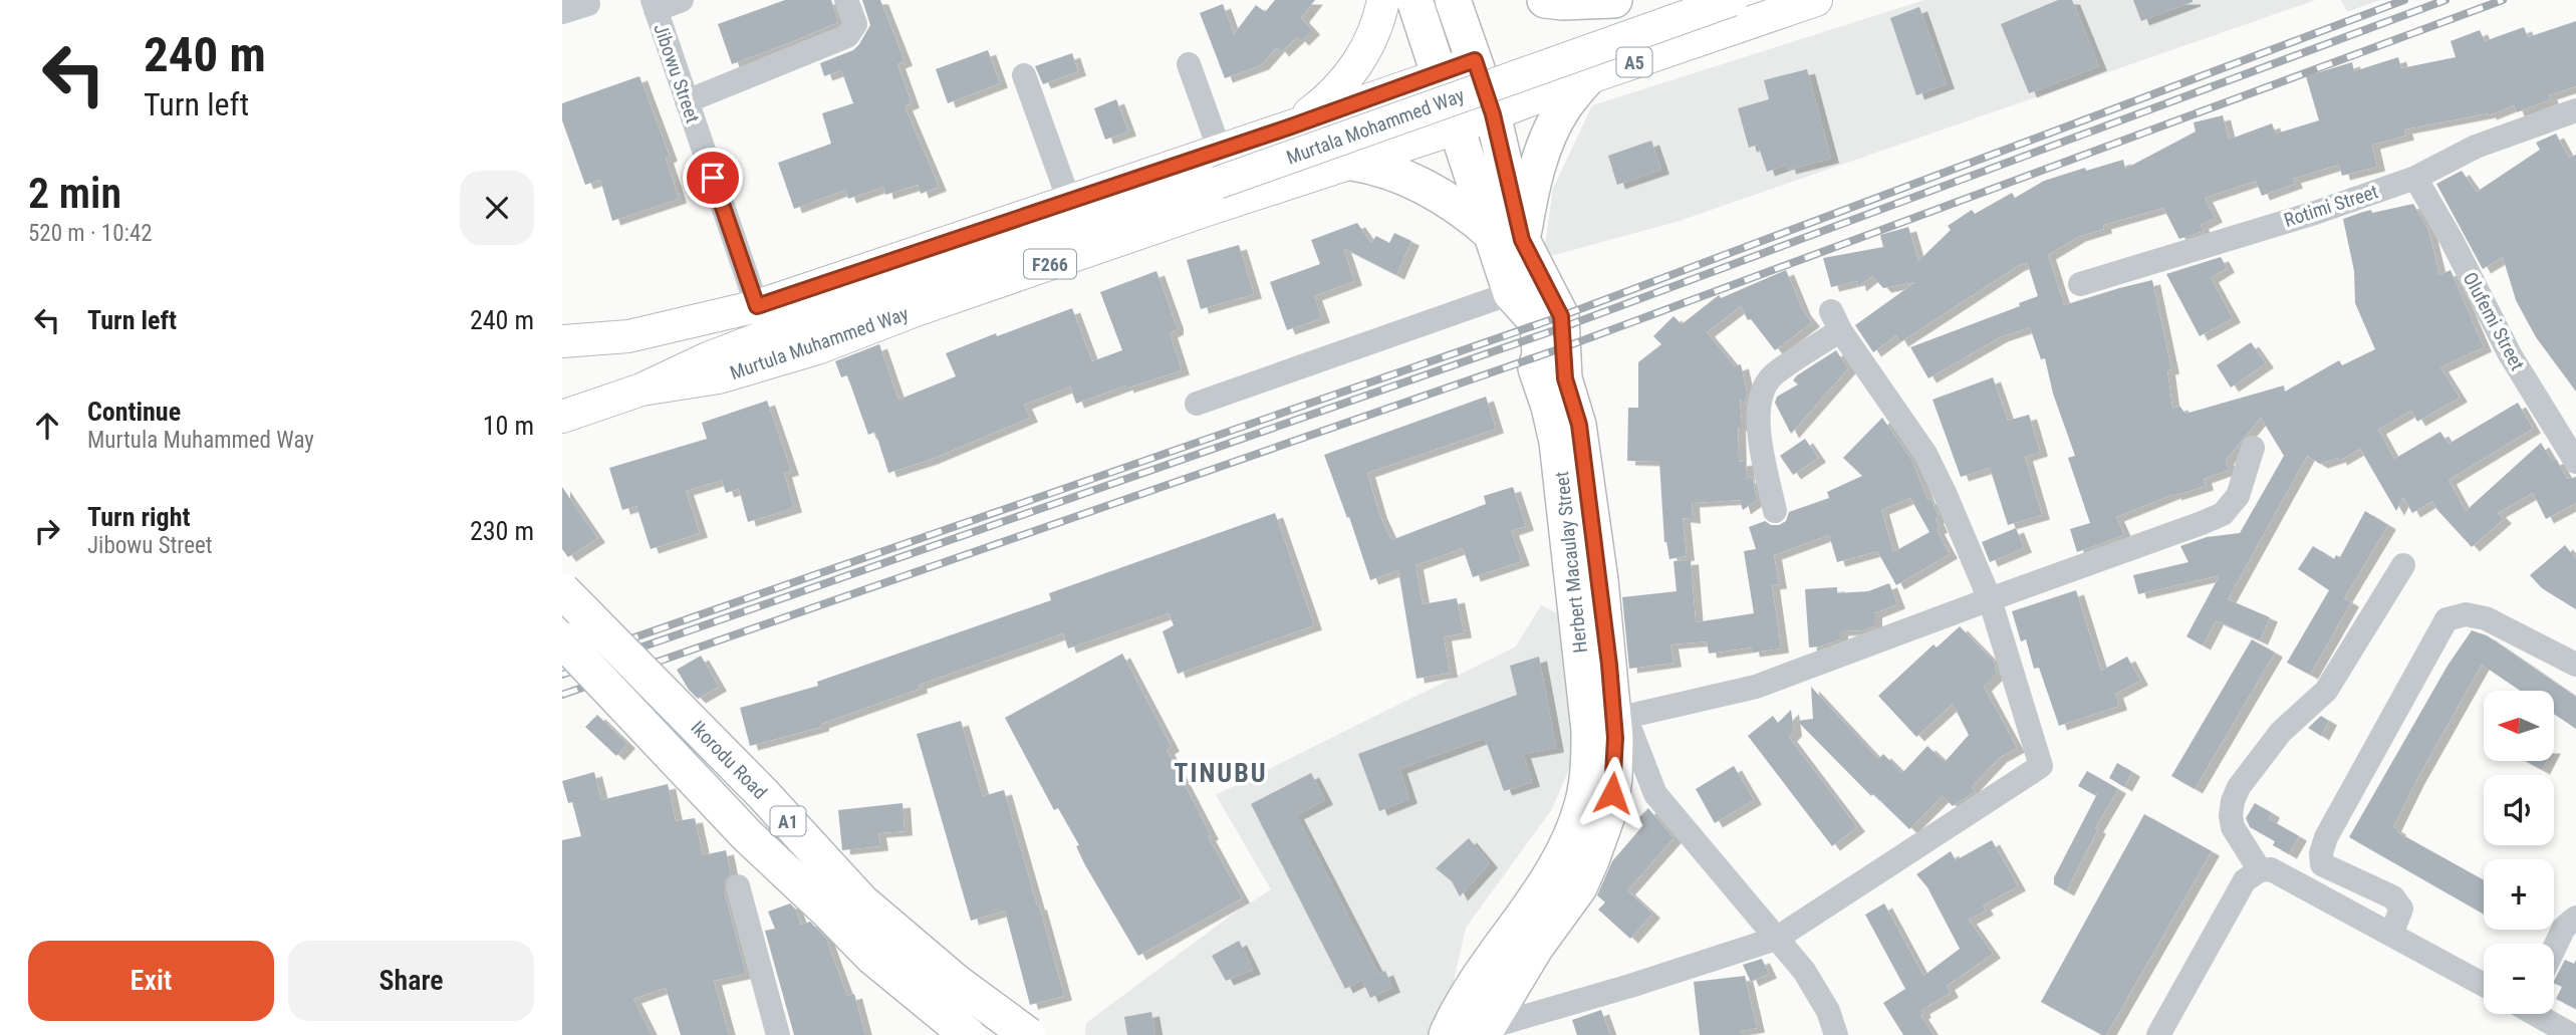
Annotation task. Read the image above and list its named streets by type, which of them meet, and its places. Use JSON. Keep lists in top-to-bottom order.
{
  "streets": {
    "highway": ["Herbert Macaulay Street", "Ikorodu Road", "A1"],
    "main road": [
      "A5",
      "Murtala Mohammed Way",
      "F266",
      "Murtula Muhammed Way"
    ],
    "street": ["Jibowu Street", "Rotimi Street", "Olufemi Street"]
  },
  "crossings": [
    ["A5", "Murtula Muhammed Way"],
    ["A5", "Herbert Macaulay Street"],
    ["Murtala Mohammed Way", "Murtula Muhammed Way"],
    ["Rotimi Street", "Olufemi Street"],
    ["Murtula Muhammed Way", "Herbert Macaulay Street"]
  ],
  "districts": ["TINUBU"],
  "north": "left",
  "page": {
    "turn": ["240 m", "Turn left"],
    "heading": ["2 min", "520 m · 10:42"],
    "list": [
      {
        "name": "Turn left",
        "value": "240 m"
      },
      {
        "name": "Continue",
        "note": "Murtula Muhammed Way",
        "value": "10 m"
      },
      {
        "name": "Turn right",
        "note": "Jibowu Street",
        "value": "230 m"
      }
    ],
    "map_buttons": ["+", "−"],
    "buttons": ["Exit", "Share"]
  }
}
